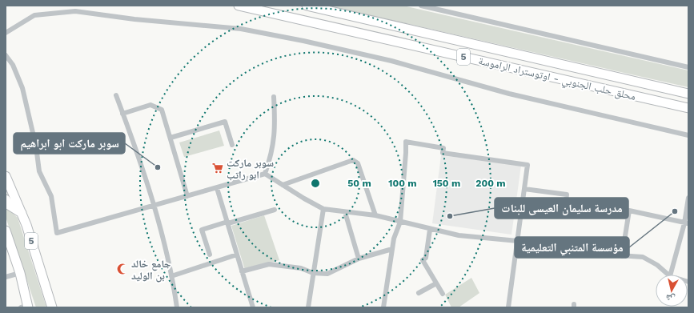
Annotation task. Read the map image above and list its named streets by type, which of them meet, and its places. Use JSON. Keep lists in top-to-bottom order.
{
  "streets": {
    "highway": ["5", "محلق حلب الجنوبي - اوتوستراد الراموسة"]
  },
  "places": {
    "other": ["سوبر ماركت ابو ابراهيم", "مؤسسة المتنبي التعليمية", "مدرسة سليمان العيسى للبنات"],
    "supermarket": ["سوبر ماركت ابو راتب"],
    "mosque": ["جامع خالد بن الوليد"]
  },
  "north": "bottom",
  "rings": [
    "50 m",
    "100 m",
    "150 m",
    "200 m"
  ]
}
